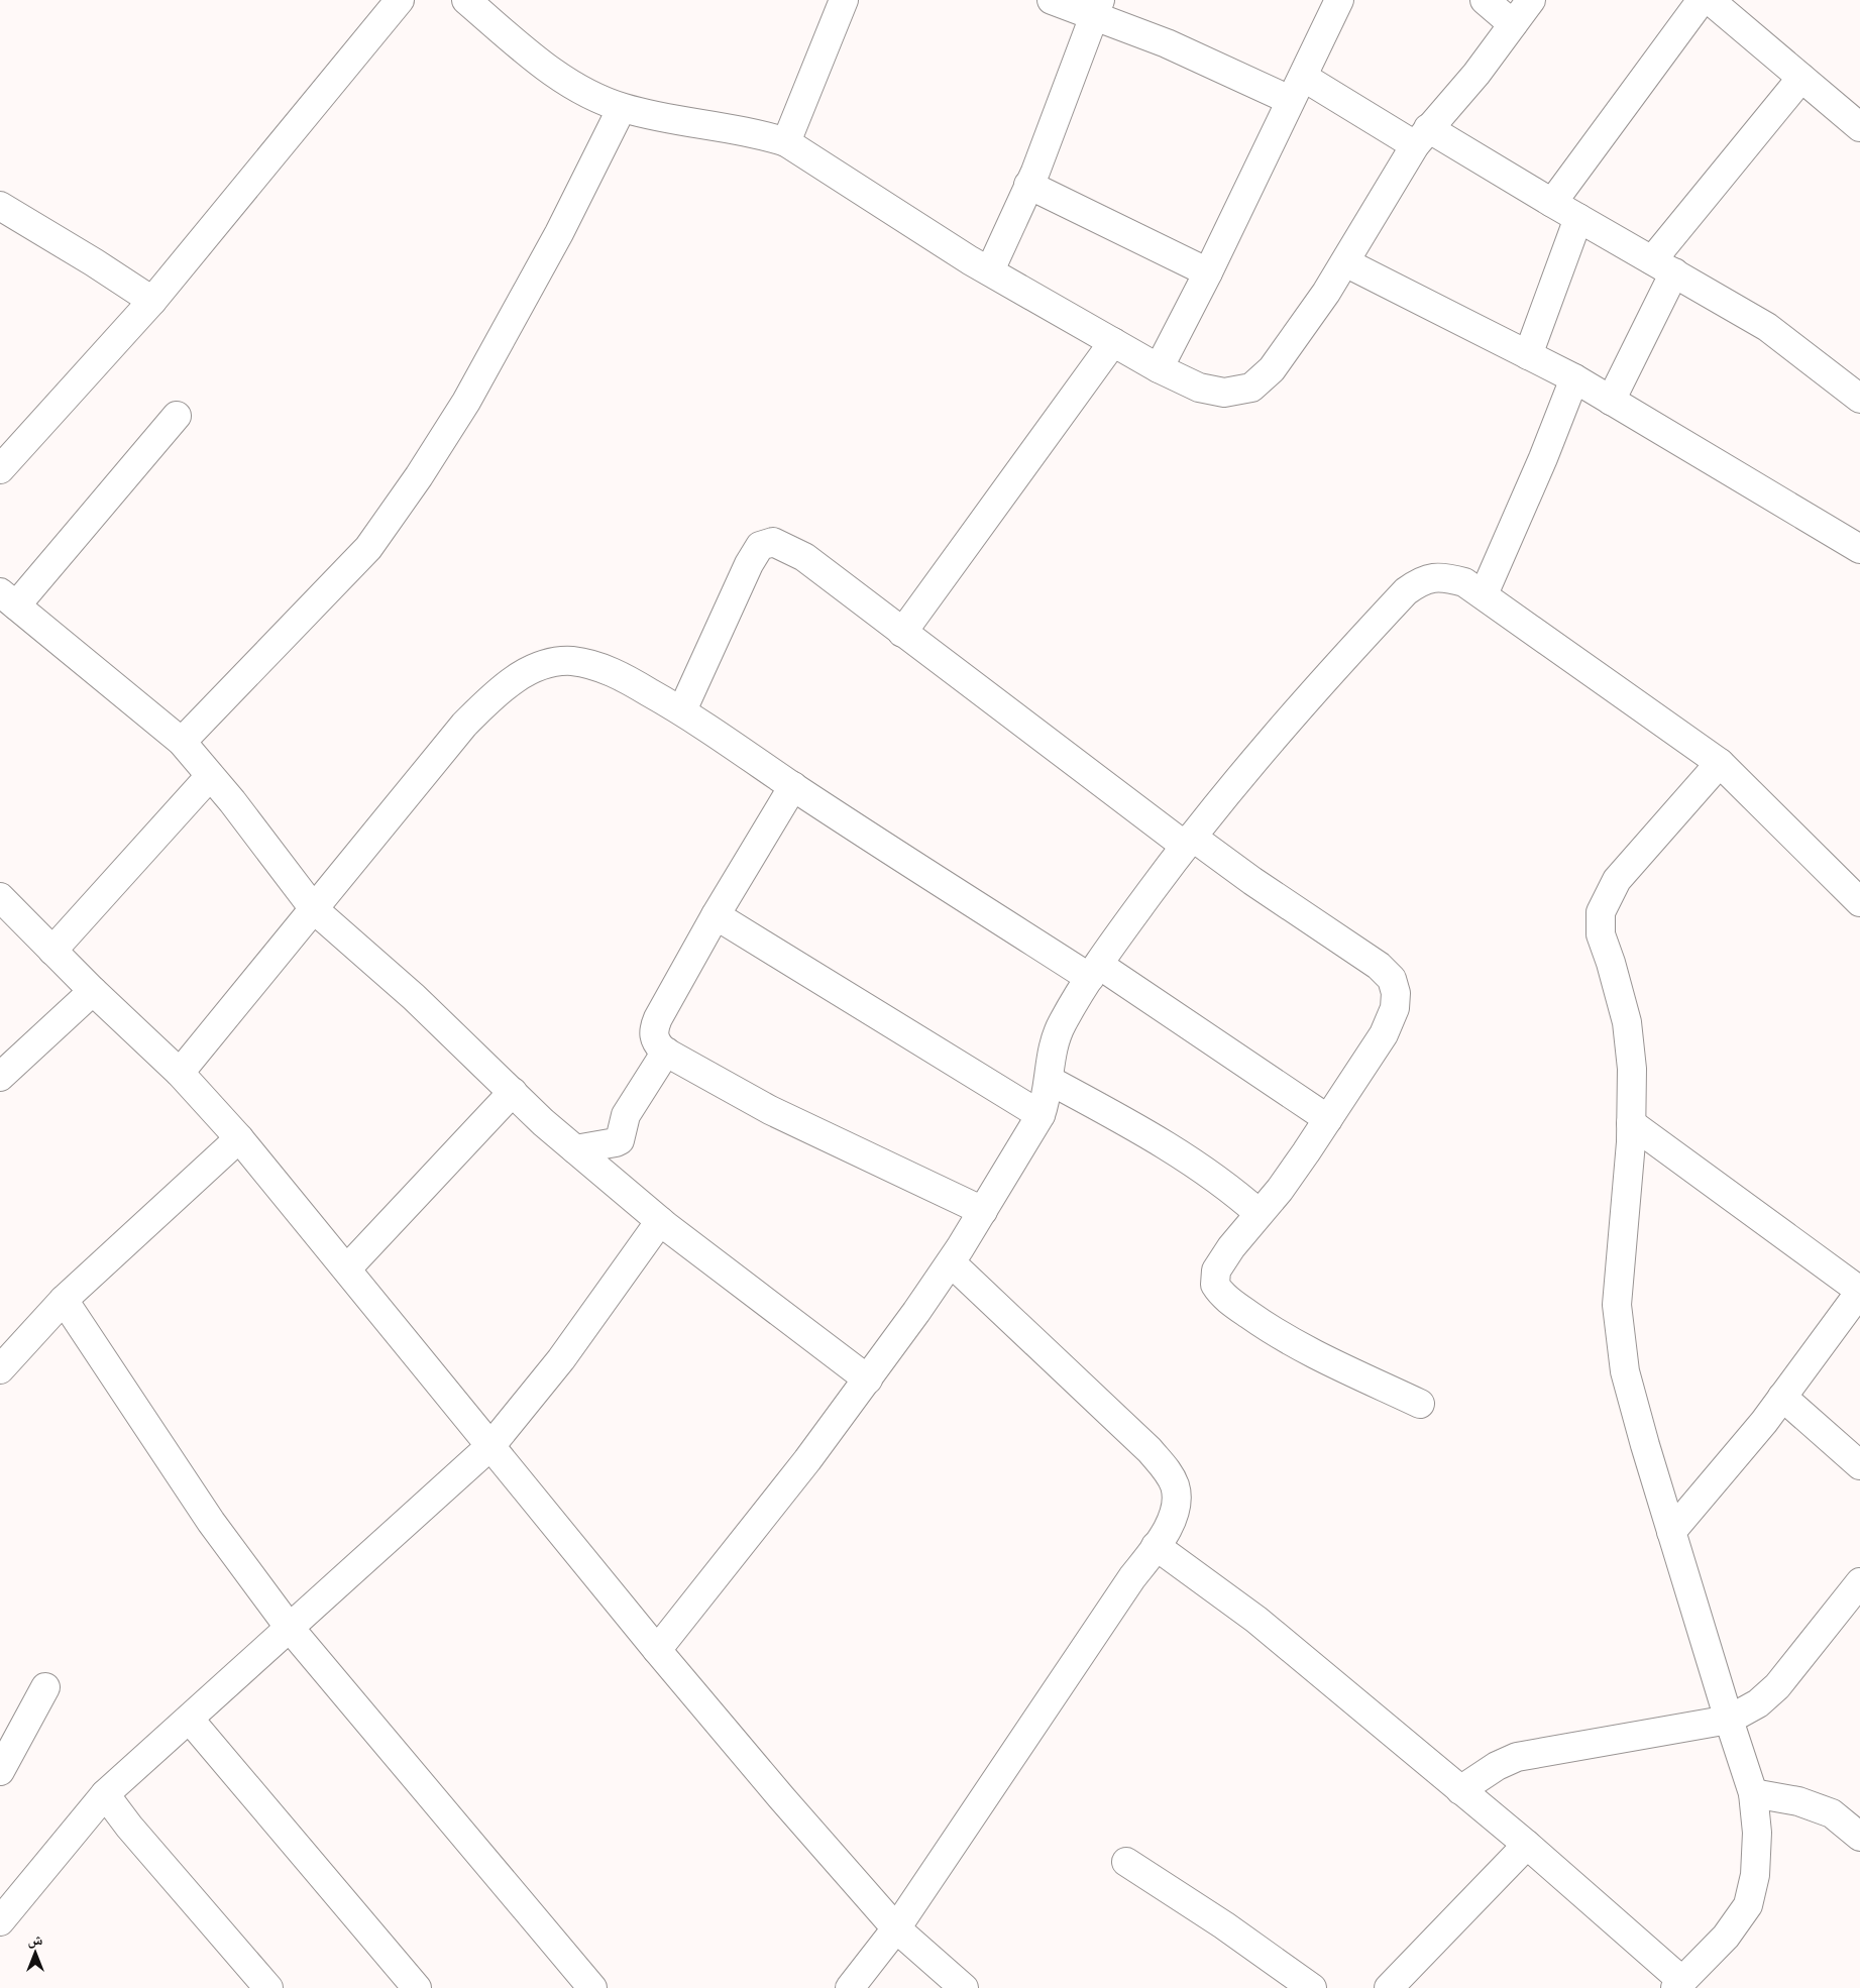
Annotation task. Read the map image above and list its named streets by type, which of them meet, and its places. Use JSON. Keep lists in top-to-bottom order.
{
  "north": "top"
}
